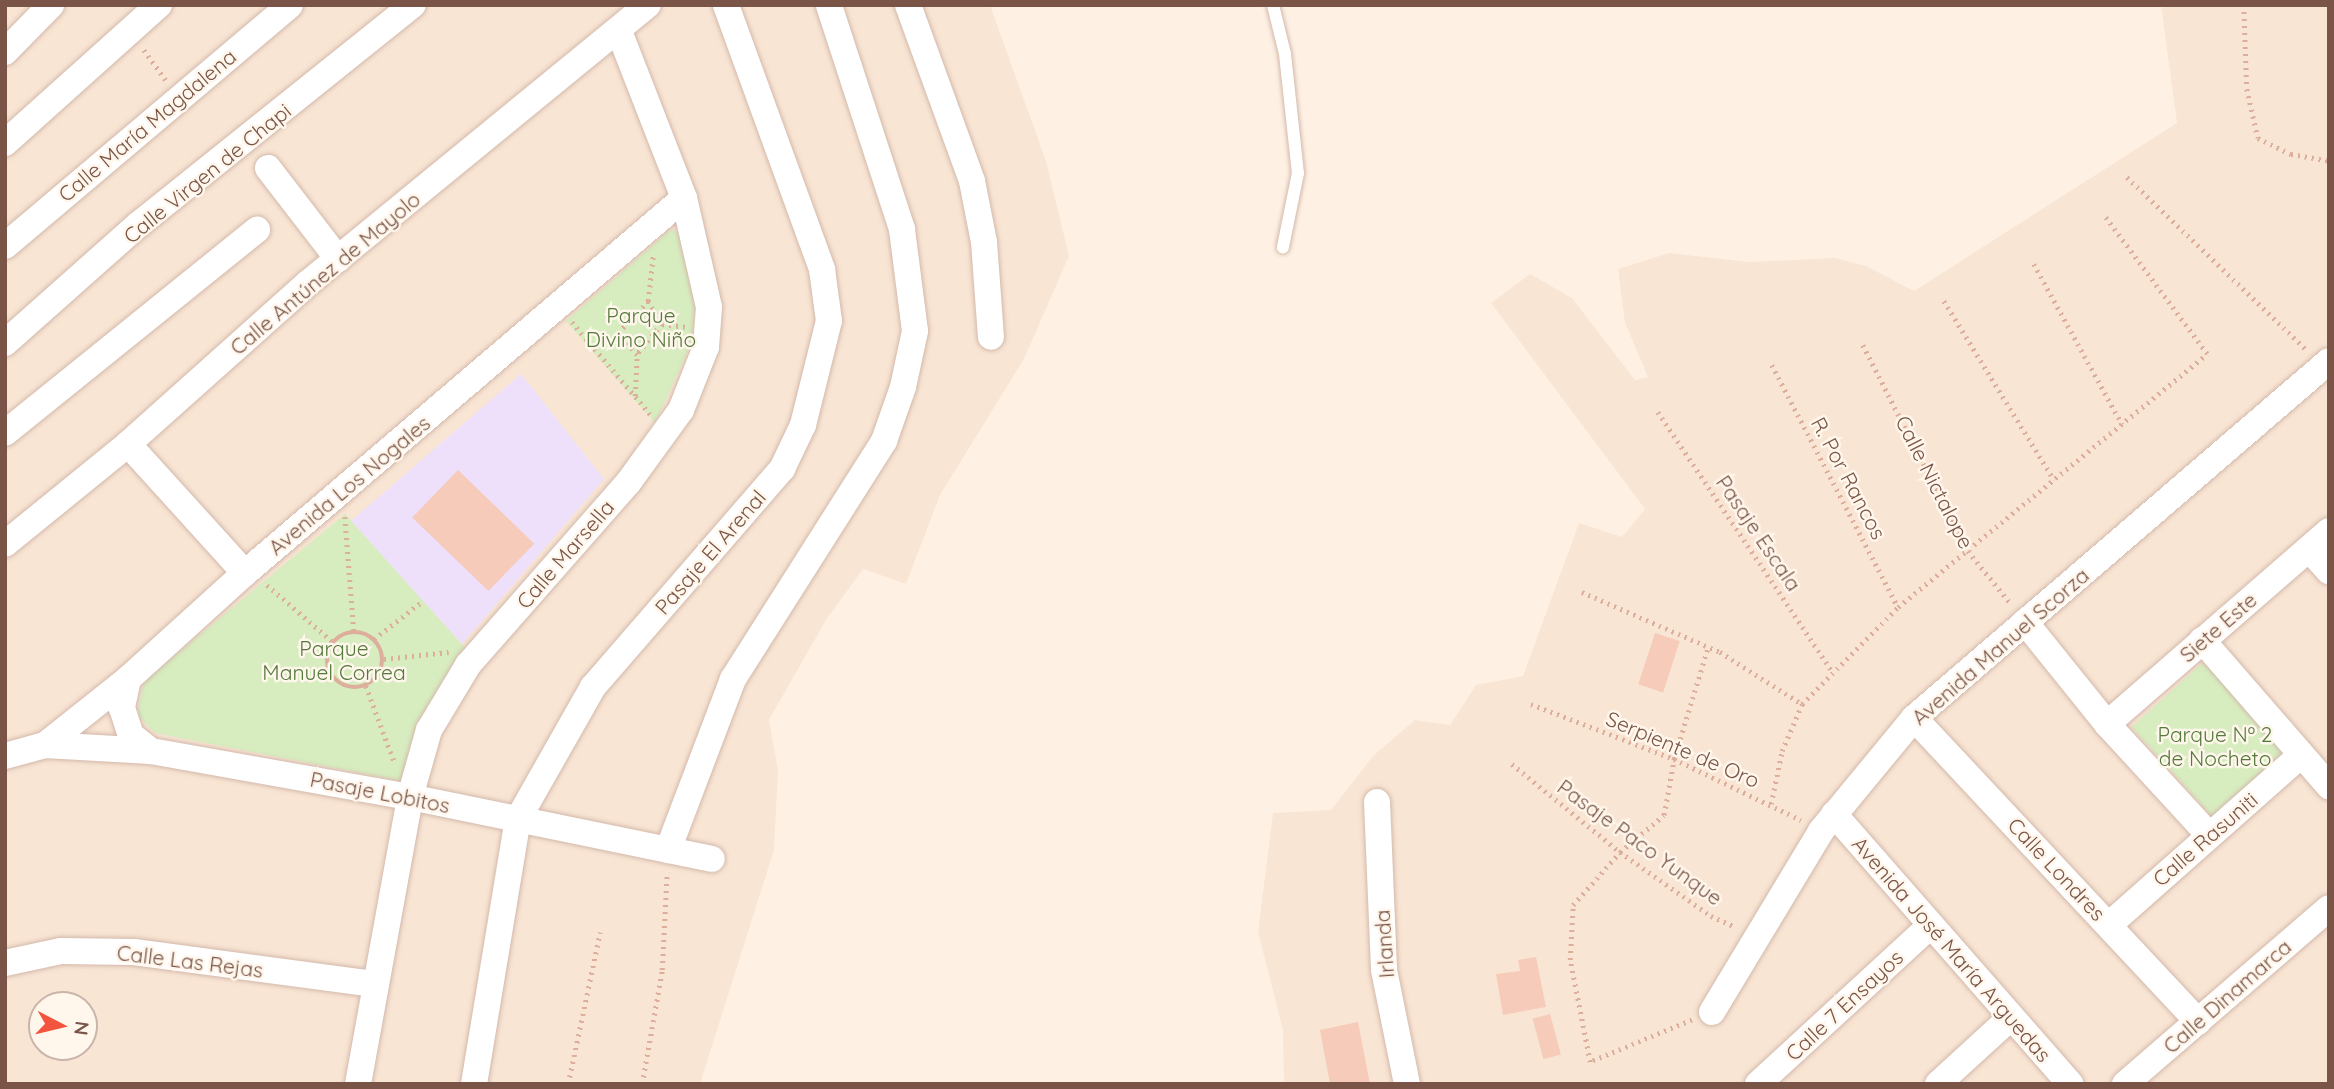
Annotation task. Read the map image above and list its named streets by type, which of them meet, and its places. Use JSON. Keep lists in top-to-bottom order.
{
  "streets": {
    "street": [
      "Calle María Magdalena",
      "Calle Virgen de Chapi",
      "Calle Antúnez de Mayolo",
      "Avenida Los Nogales",
      "Pasaje El Arenal",
      "Calle Marsella",
      "Siete Este",
      "Avenida Manuel Scorza",
      "Pasaje Lobitos",
      "Calle Rasuniti",
      "Calle Londres",
      "Irlanda",
      "Avenida José María Arguedas",
      "Calle Las Rejas",
      "Calle Dinamarca",
      "Calle 7 Ensayos"
    ],
    "path": [
      "R. Por Rancos",
      "Calle Nictalope",
      "Pasaje Escala",
      "Serpiente de Oro",
      "Pasaje Paco Yunque"
    ]
  },
  "crossings": [
    ["Calle Antúnez de Mayolo", "Calle Marsella"],
    ["Calle Nictalope", "Avenida Manuel Scorza"],
    ["Avenida Los Nogales", "Calle Marsella"],
    ["Avenida Los Nogales", "Pasaje Lobitos"],
    ["Pasaje El Arenal", "Pasaje Lobitos"],
    ["Calle Marsella", "Pasaje Lobitos"],
    ["Calle Marsella", "Calle Las Rejas"],
    ["Avenida Manuel Scorza", "Serpiente de Oro"],
    ["Avenida Manuel Scorza", "Pasaje Paco Yunque"],
    ["Avenida Manuel Scorza", "Calle Londres"],
    ["Avenida Manuel Scorza", "Avenida José María Arguedas"],
    ["Serpiente de Oro", "Avenida José María Arguedas"],
    ["Calle Rasuniti", "Calle Londres"],
    ["Calle Londres", "Calle Dinamarca"],
    ["Avenida José María Arguedas", "Calle 7 Ensayos"]
  ],
  "parks": ["Parque Divino Niño", "Parque Manuel Correa", "Parque Nº 2 de Nocheto"],
  "north": "right"
}
